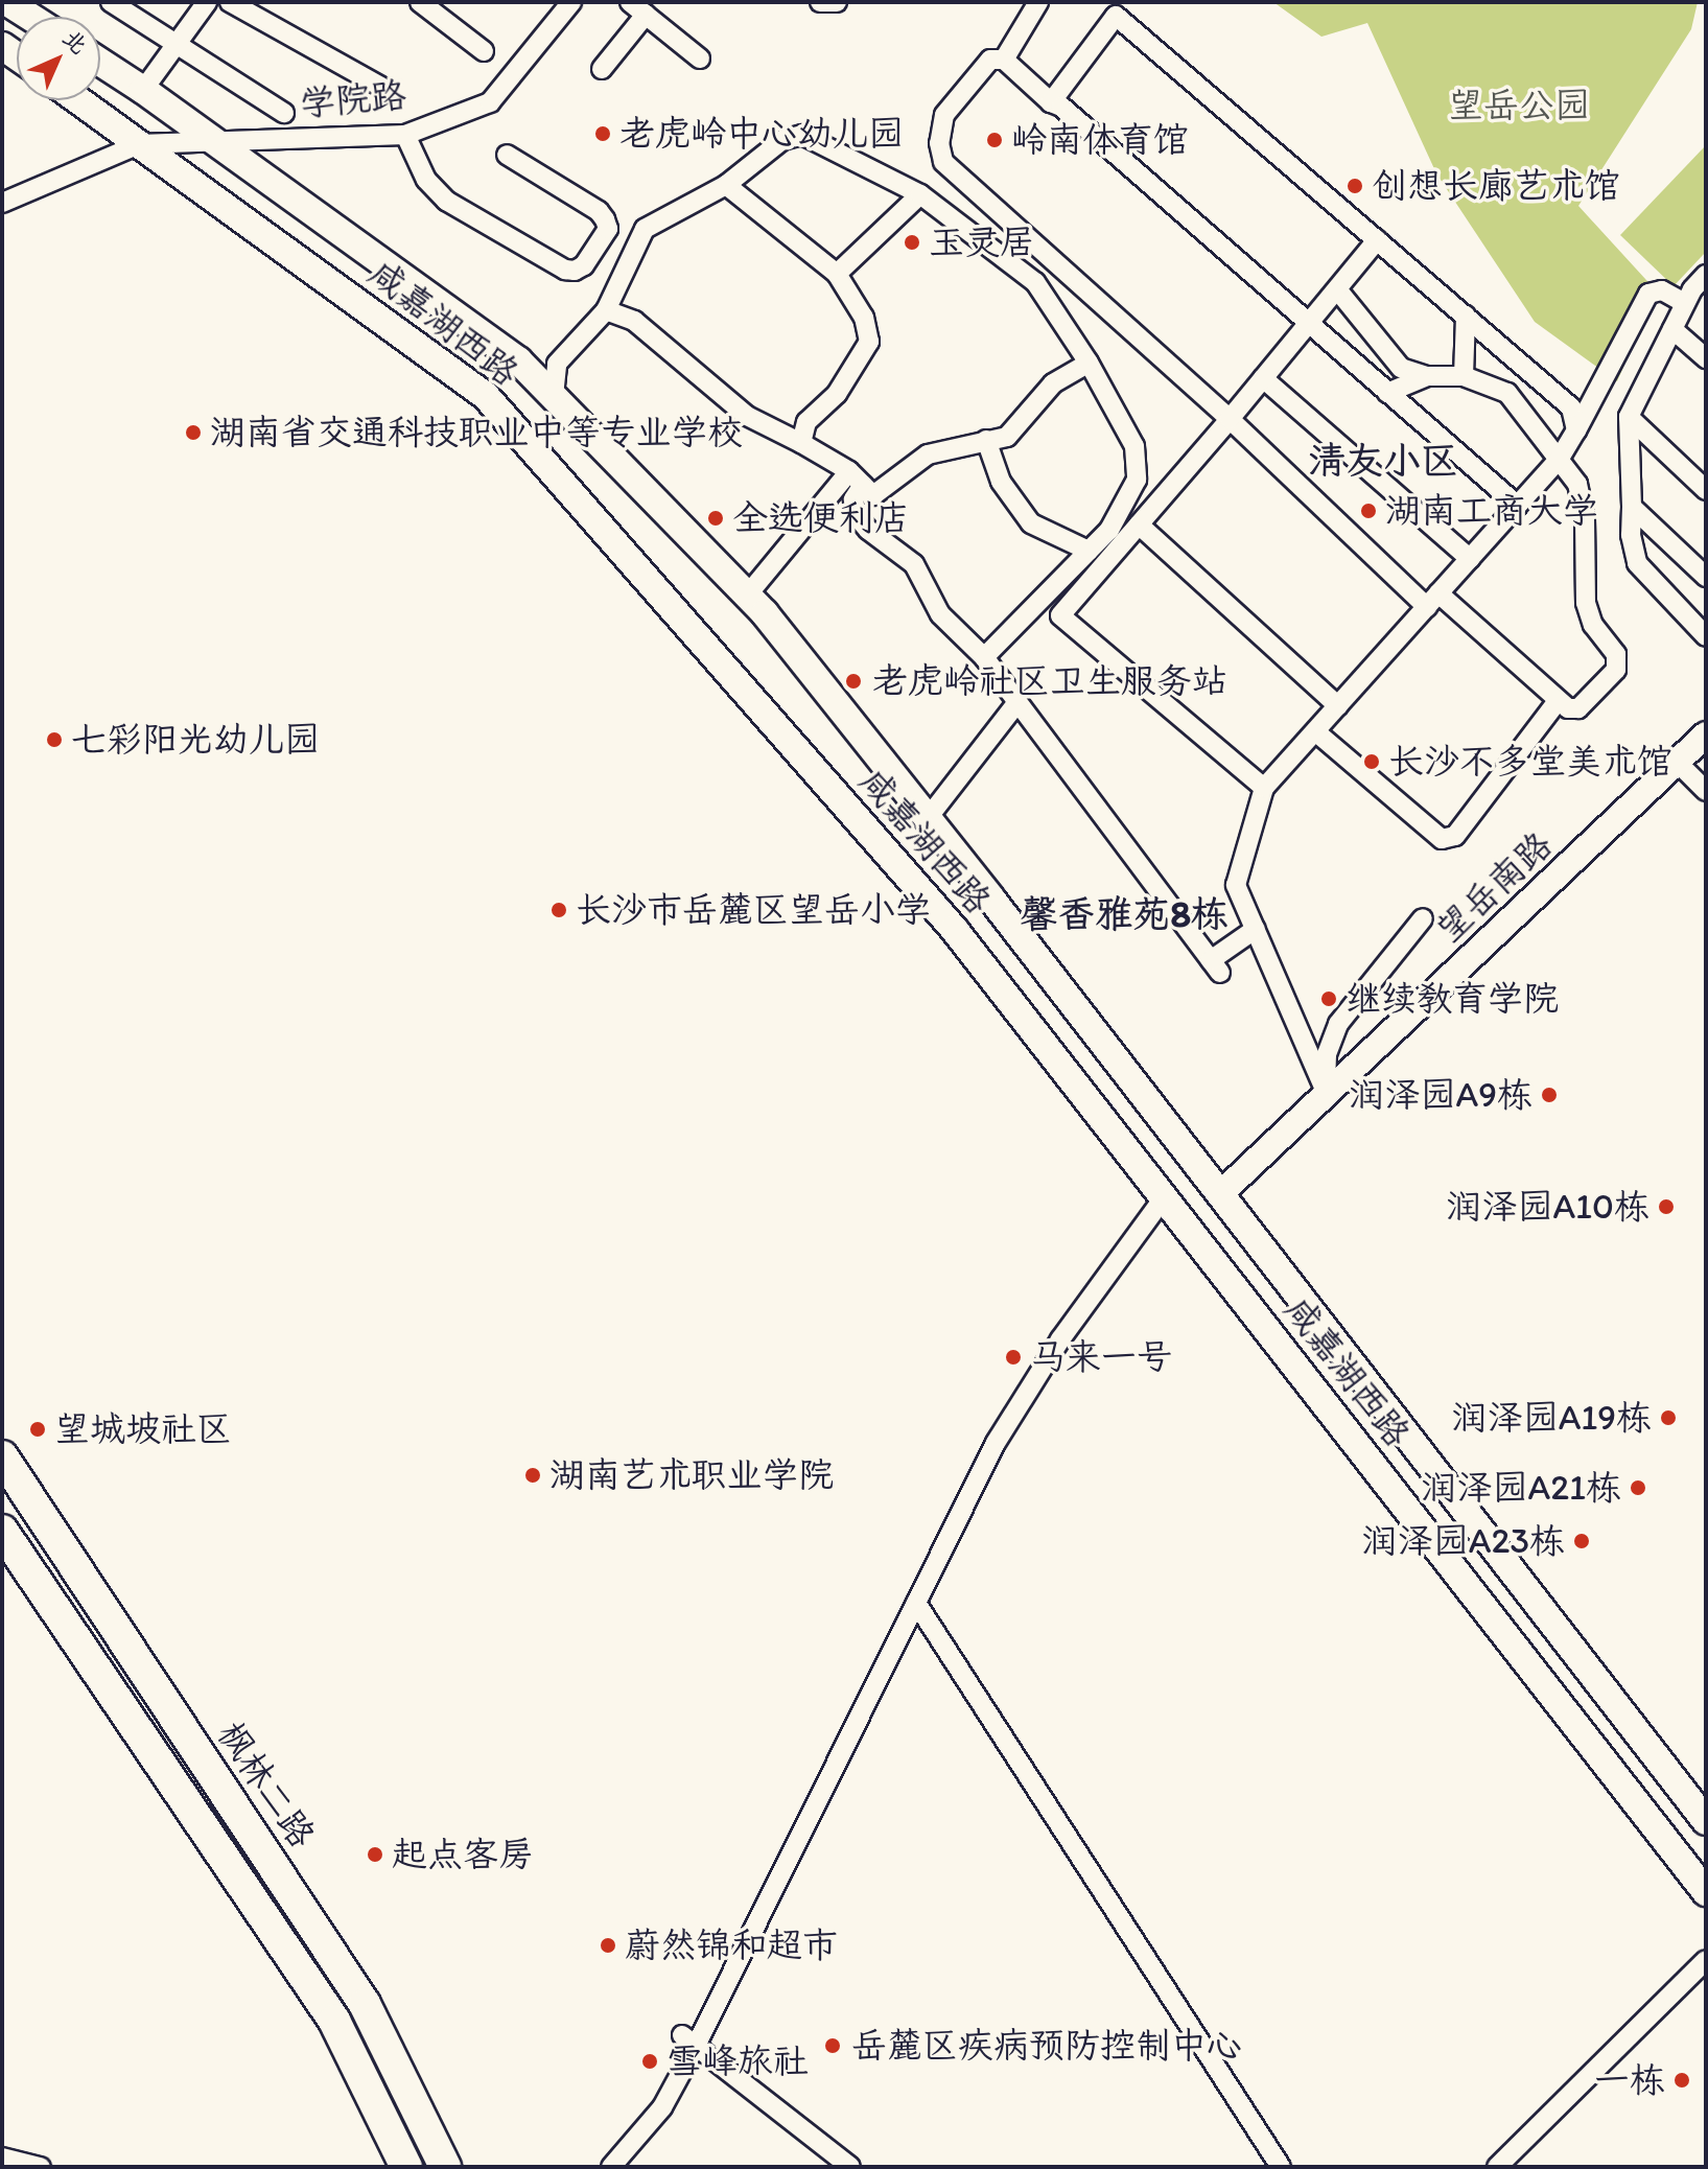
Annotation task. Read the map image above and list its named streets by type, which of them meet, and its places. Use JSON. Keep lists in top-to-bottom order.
{
  "streets": {
    "main road": ["咸嘉湖西路", "枫林二路"],
    "street": ["学院路", "望岳南路"]
  },
  "crossings": [
    ["学院路", "咸嘉湖西路"],
    ["咸嘉湖西路", "望岳南路"]
  ],
  "districts": ["清友小区", "馨香雅苑8栋"],
  "parks": ["望岳公园"],
  "places": [
    "老虎岭中心幼儿园",
    "岭南体育馆",
    "创想长廊艺术馆",
    "玉灵居",
    "湖南省交通科技职业中等专业学校",
    "湖南工商大学",
    "全选便利店",
    "老虎岭社区卫生服务站",
    "七彩阳光幼儿园",
    "长沙不多堂美术馆",
    "长沙市岳麓区望岳小学",
    "继续教育学院",
    "润泽园A9栋",
    "润泽园A10栋",
    "马来一号",
    "润泽园A19栋",
    "望城坡社区",
    "湖南艺术职业学院",
    "润泽园A21栋",
    "润泽园A23栋",
    "起点客房",
    "蔚然锦和超市",
    "岳麓区疾病预防控制中心",
    "雪峰旅社",
    "一栋"
  ],
  "north": "top right"
}
